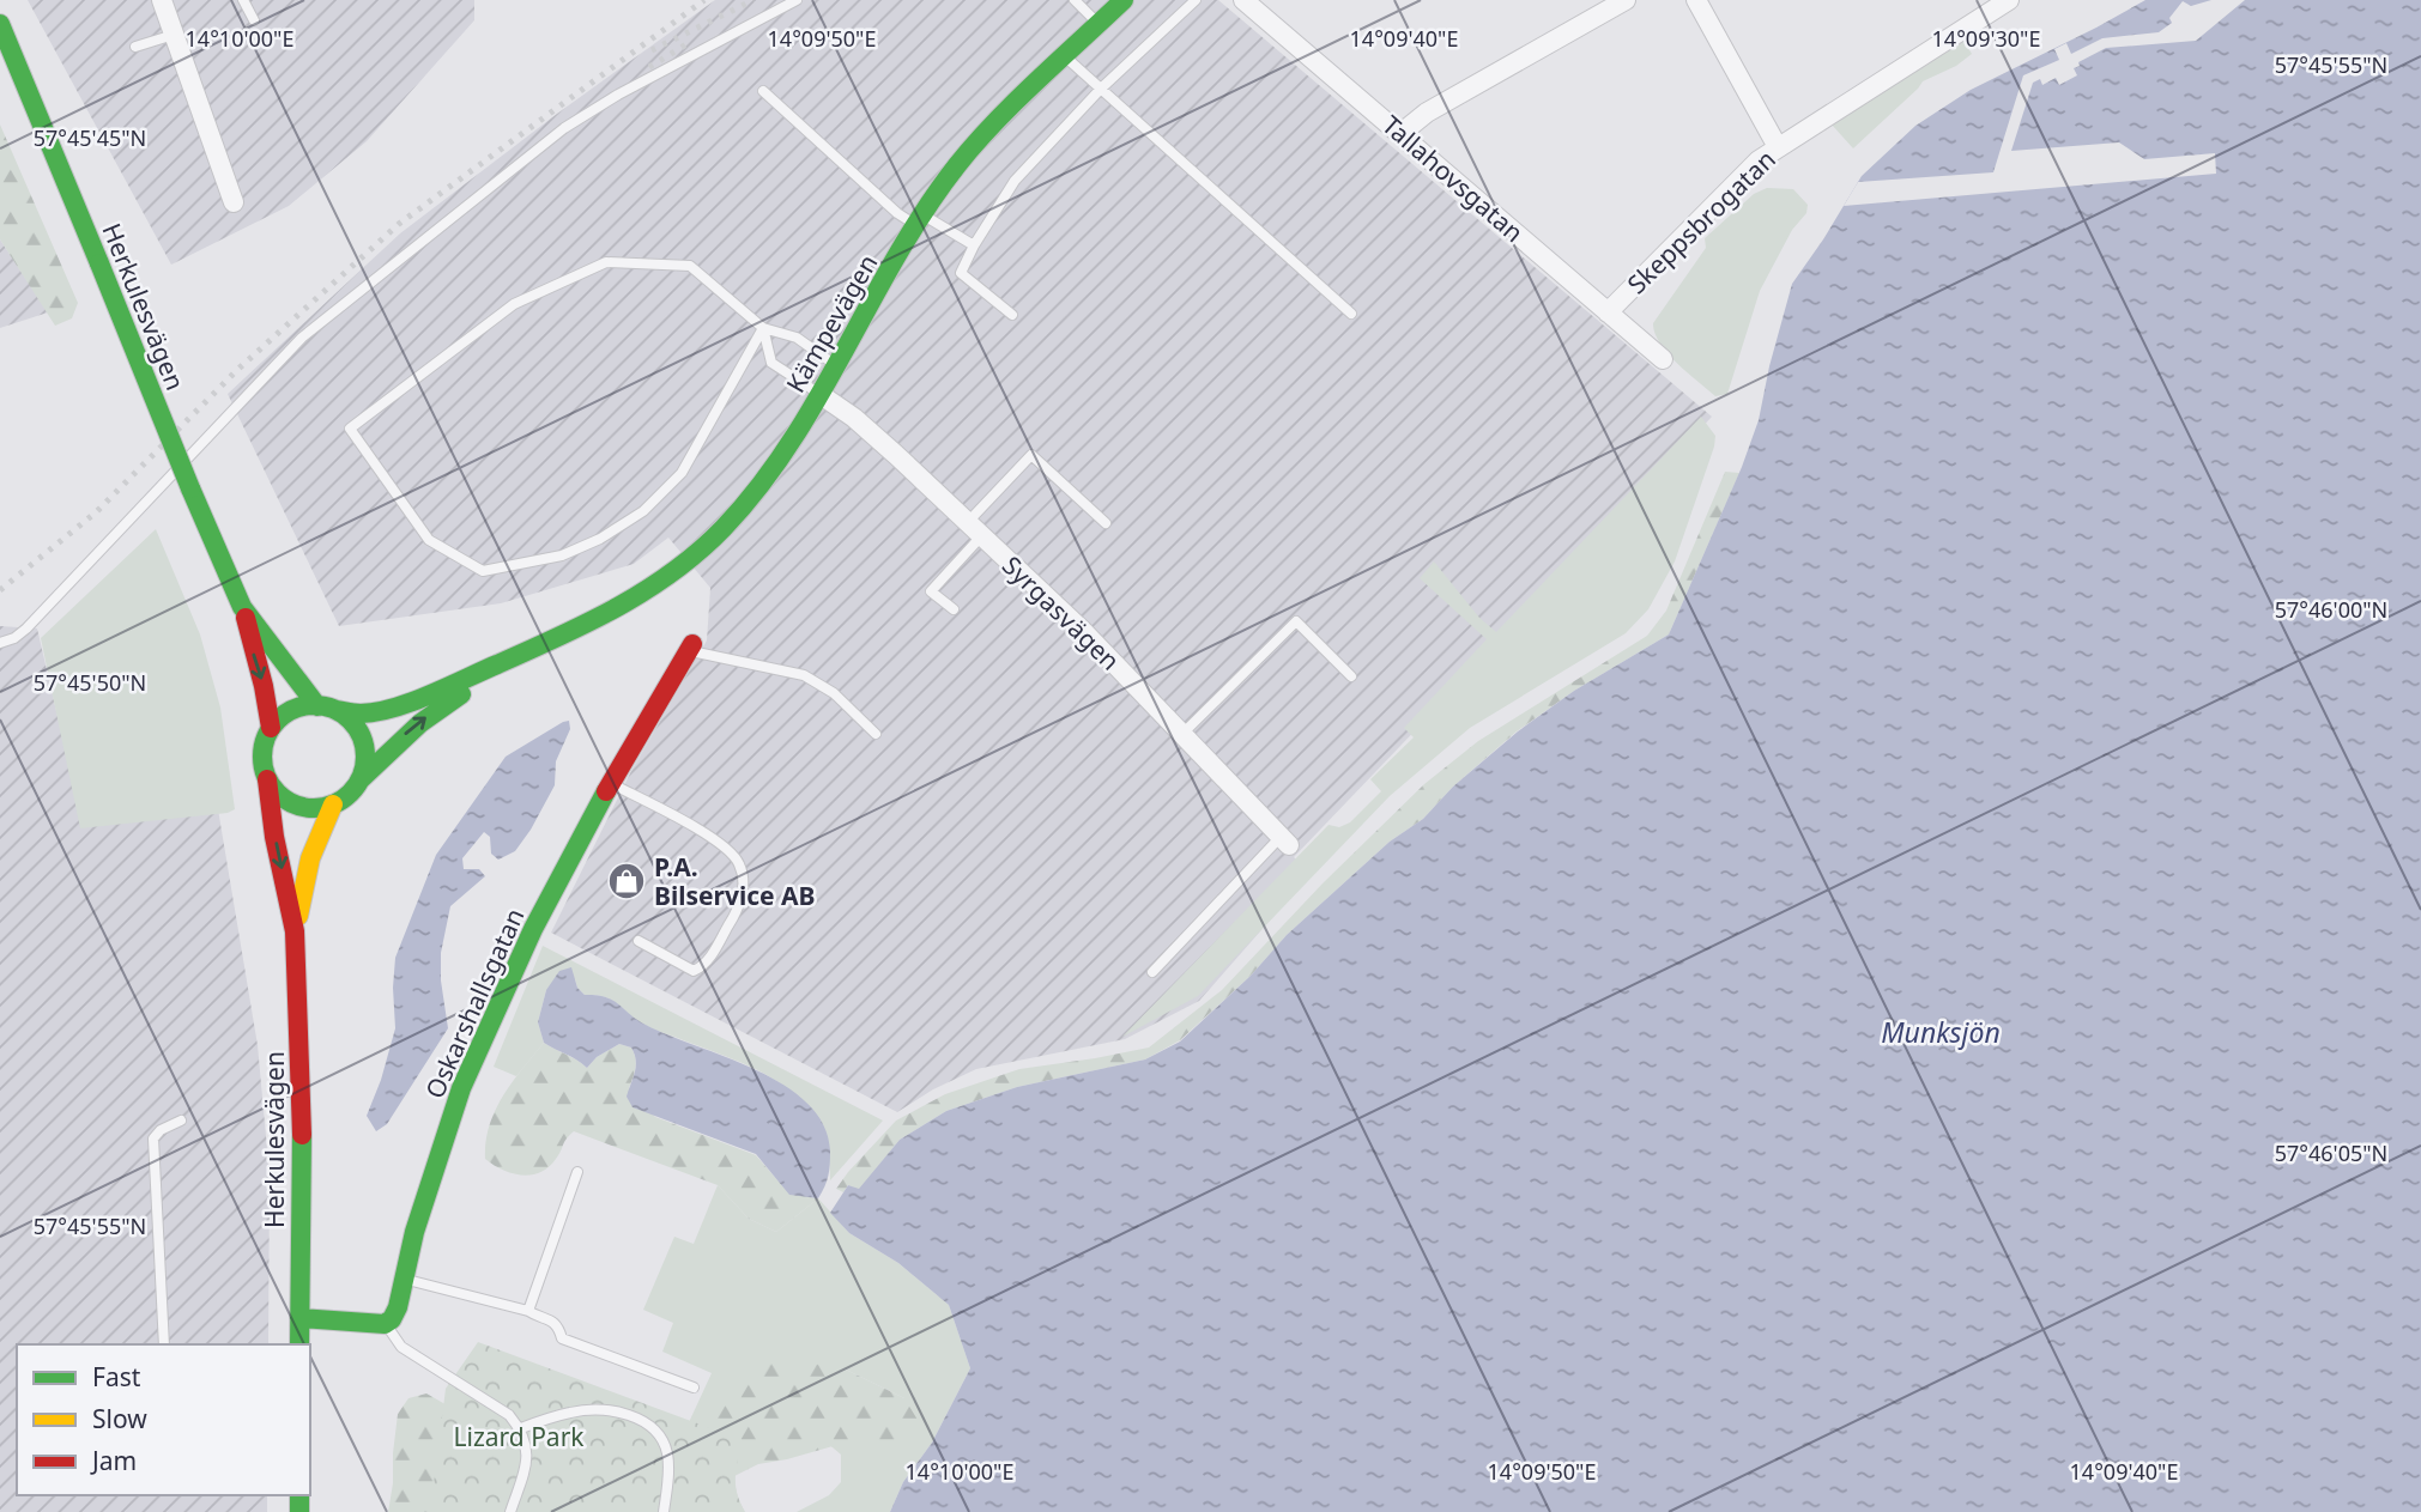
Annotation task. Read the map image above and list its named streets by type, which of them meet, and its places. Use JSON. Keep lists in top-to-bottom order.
{
  "streets": {
    "main road": ["Herkulesvägen", "Kämpevägen", "Oskarshallsgatan"],
    "street": ["Tallahovsgatan", "Skeppsbrogatan", "Syrgasvägen"]
  },
  "crossings": [
    ["Tallahovsgatan", "Skeppsbrogatan"],
    ["Herkulesvägen", "Kämpevägen"],
    ["Kämpevägen", "Syrgasvägen"]
  ],
  "water": ["Munksjön"],
  "parks": ["Lizard Park"],
  "places": {
    "shop": ["P.A. Bilservice AB"]
  },
  "legend": ["Fast", "Slow", "Jam"],
  "coordinates": [
    "14°09'30\"E",
    "14°10'00\"E",
    "14°09'50\"E",
    "14°09'40\"E",
    "57°45'55\"N",
    "57°45'45\"N",
    "57°46'00\"N",
    "57°45'50\"N",
    "57°46'05\"N"
  ]
}
